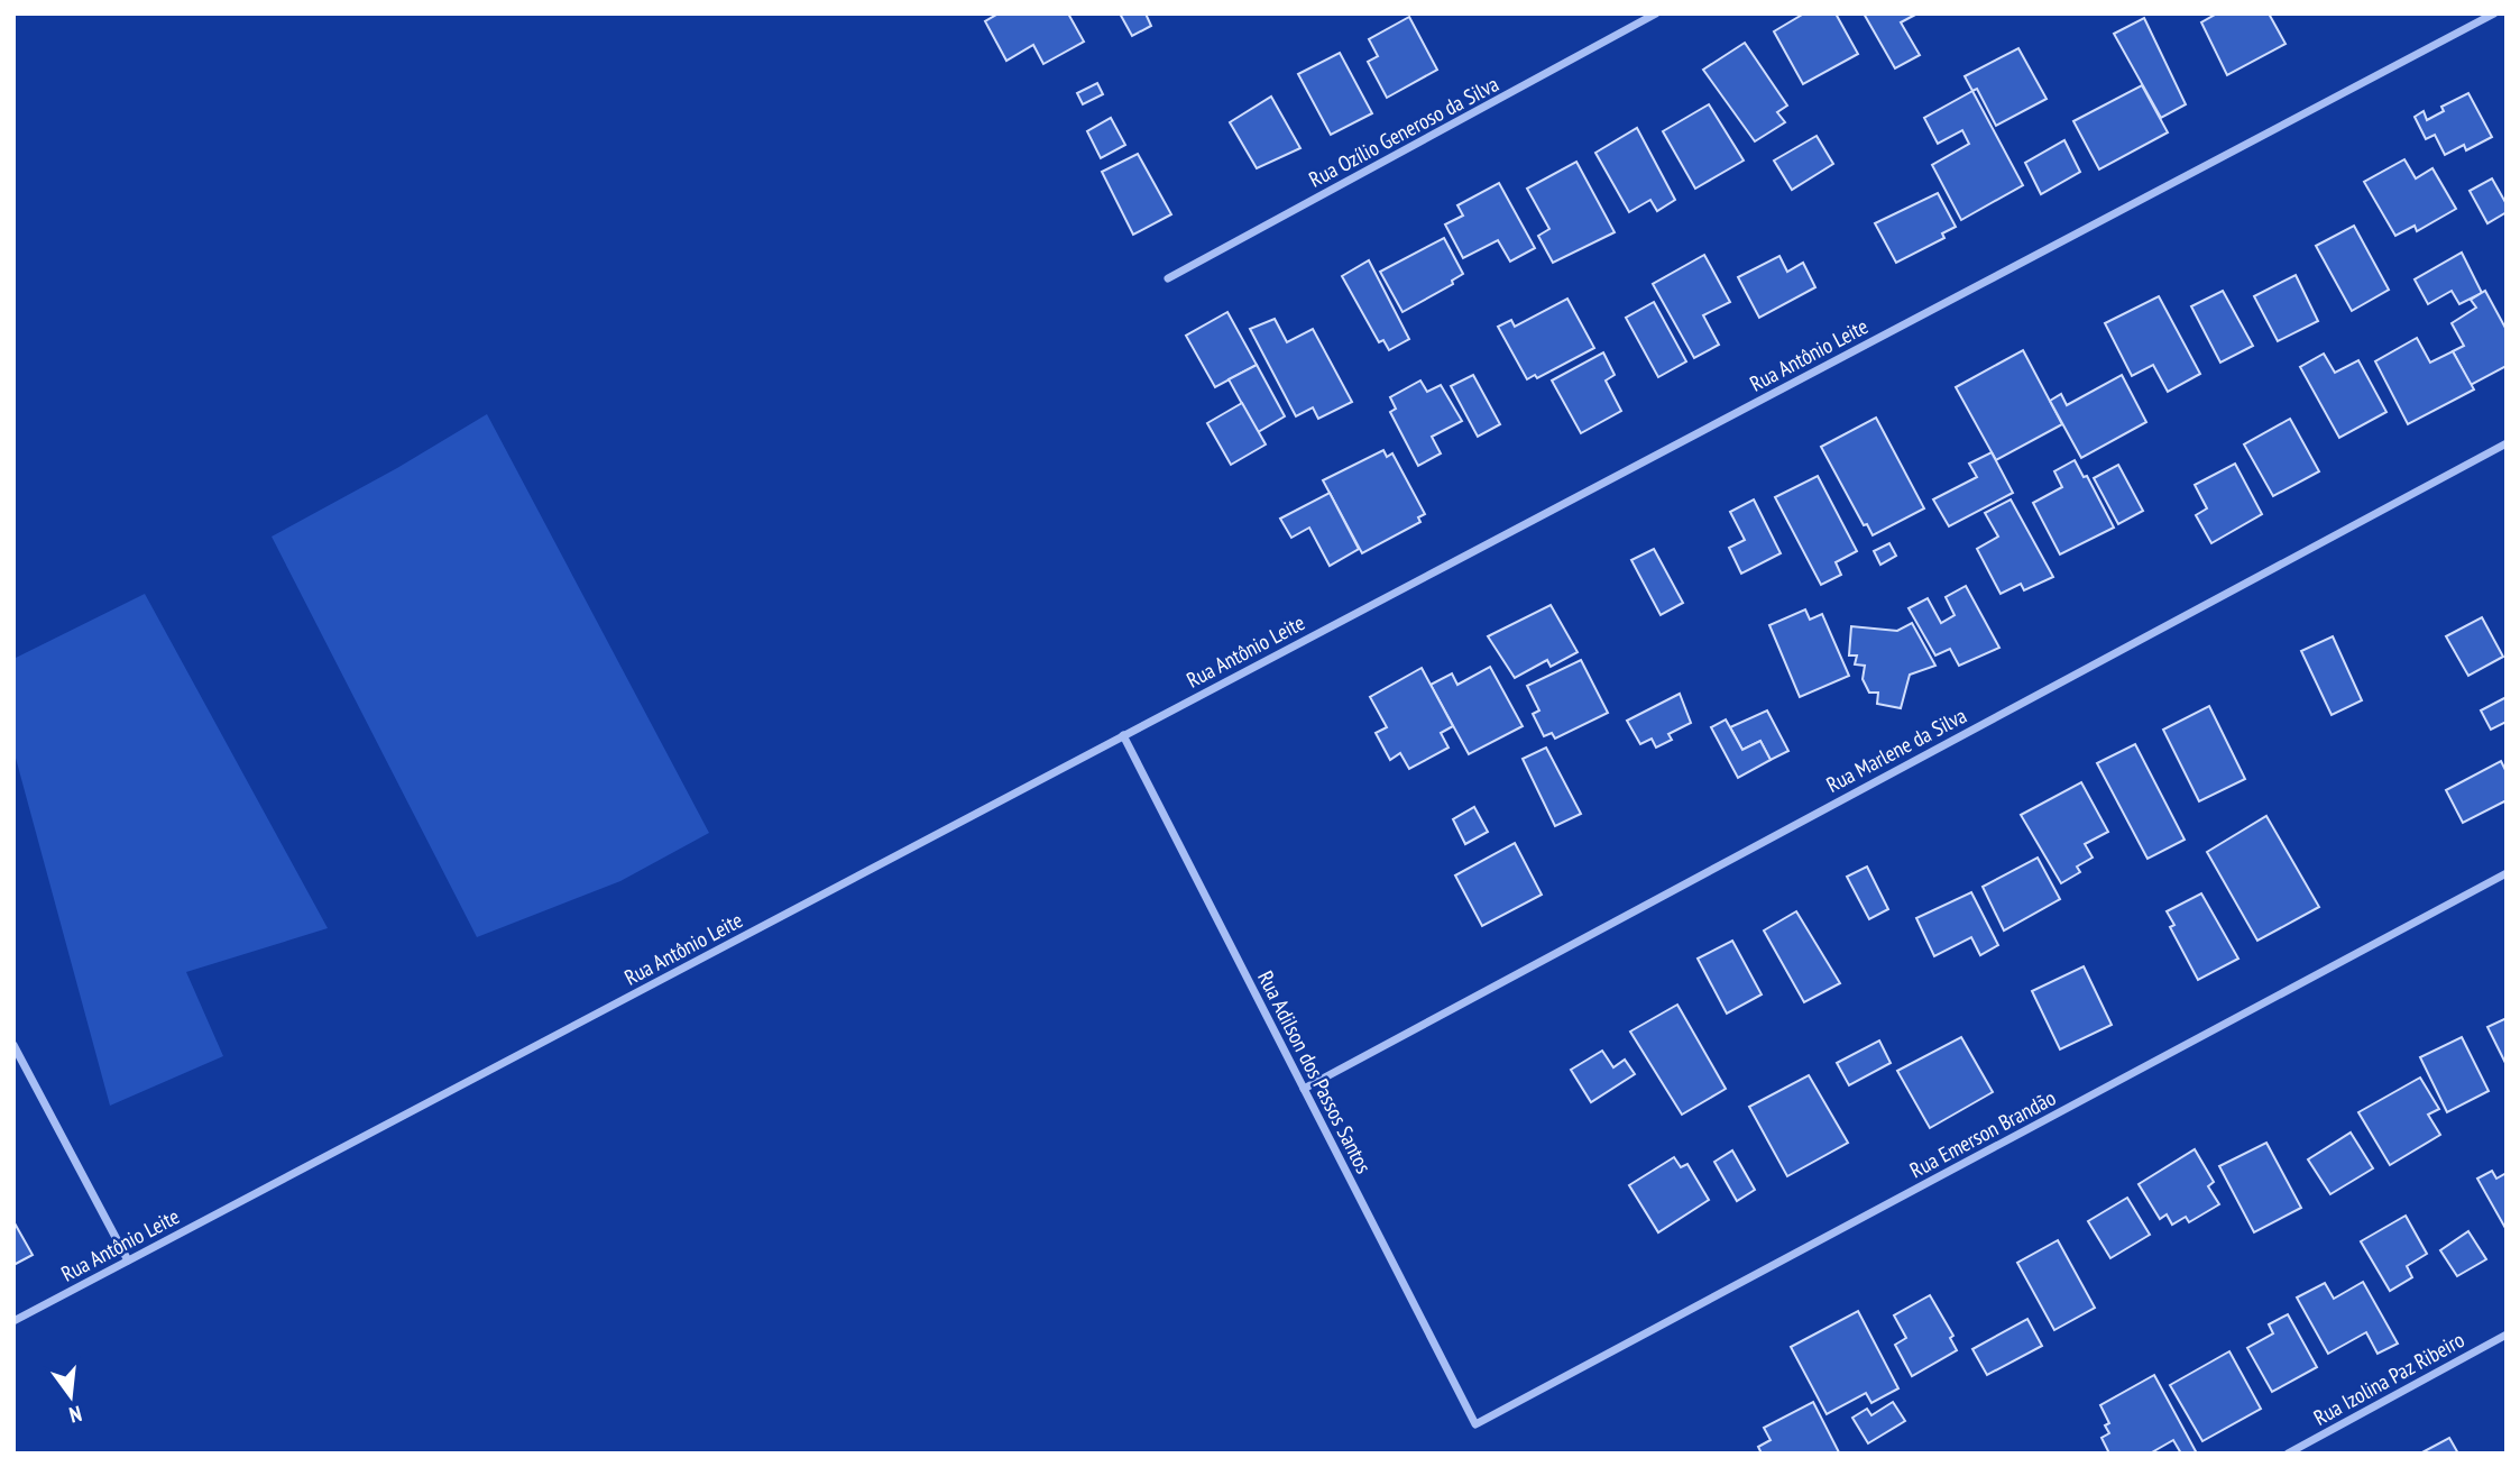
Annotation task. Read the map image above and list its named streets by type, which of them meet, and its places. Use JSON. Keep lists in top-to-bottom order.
{
  "streets": {
    "street": [
      "Rua Ozílio Generoso da Silva",
      "Rua Antônio Leite",
      "Rua Marlene da Silva",
      "Rua Adilson dos Passos Santos",
      "Rua Emerson Brandão",
      "Rua Izolina Paz Ribeiro"
    ]
  },
  "crossings": [
    ["Rua Antônio Leite", "Rua Adilson dos Passos Santos"],
    ["Rua Marlene da Silva", "Rua Adilson dos Passos Santos"],
    ["Rua Adilson dos Passos Santos", "Rua Emerson Brandão"]
  ],
  "north": "bottom"
}
